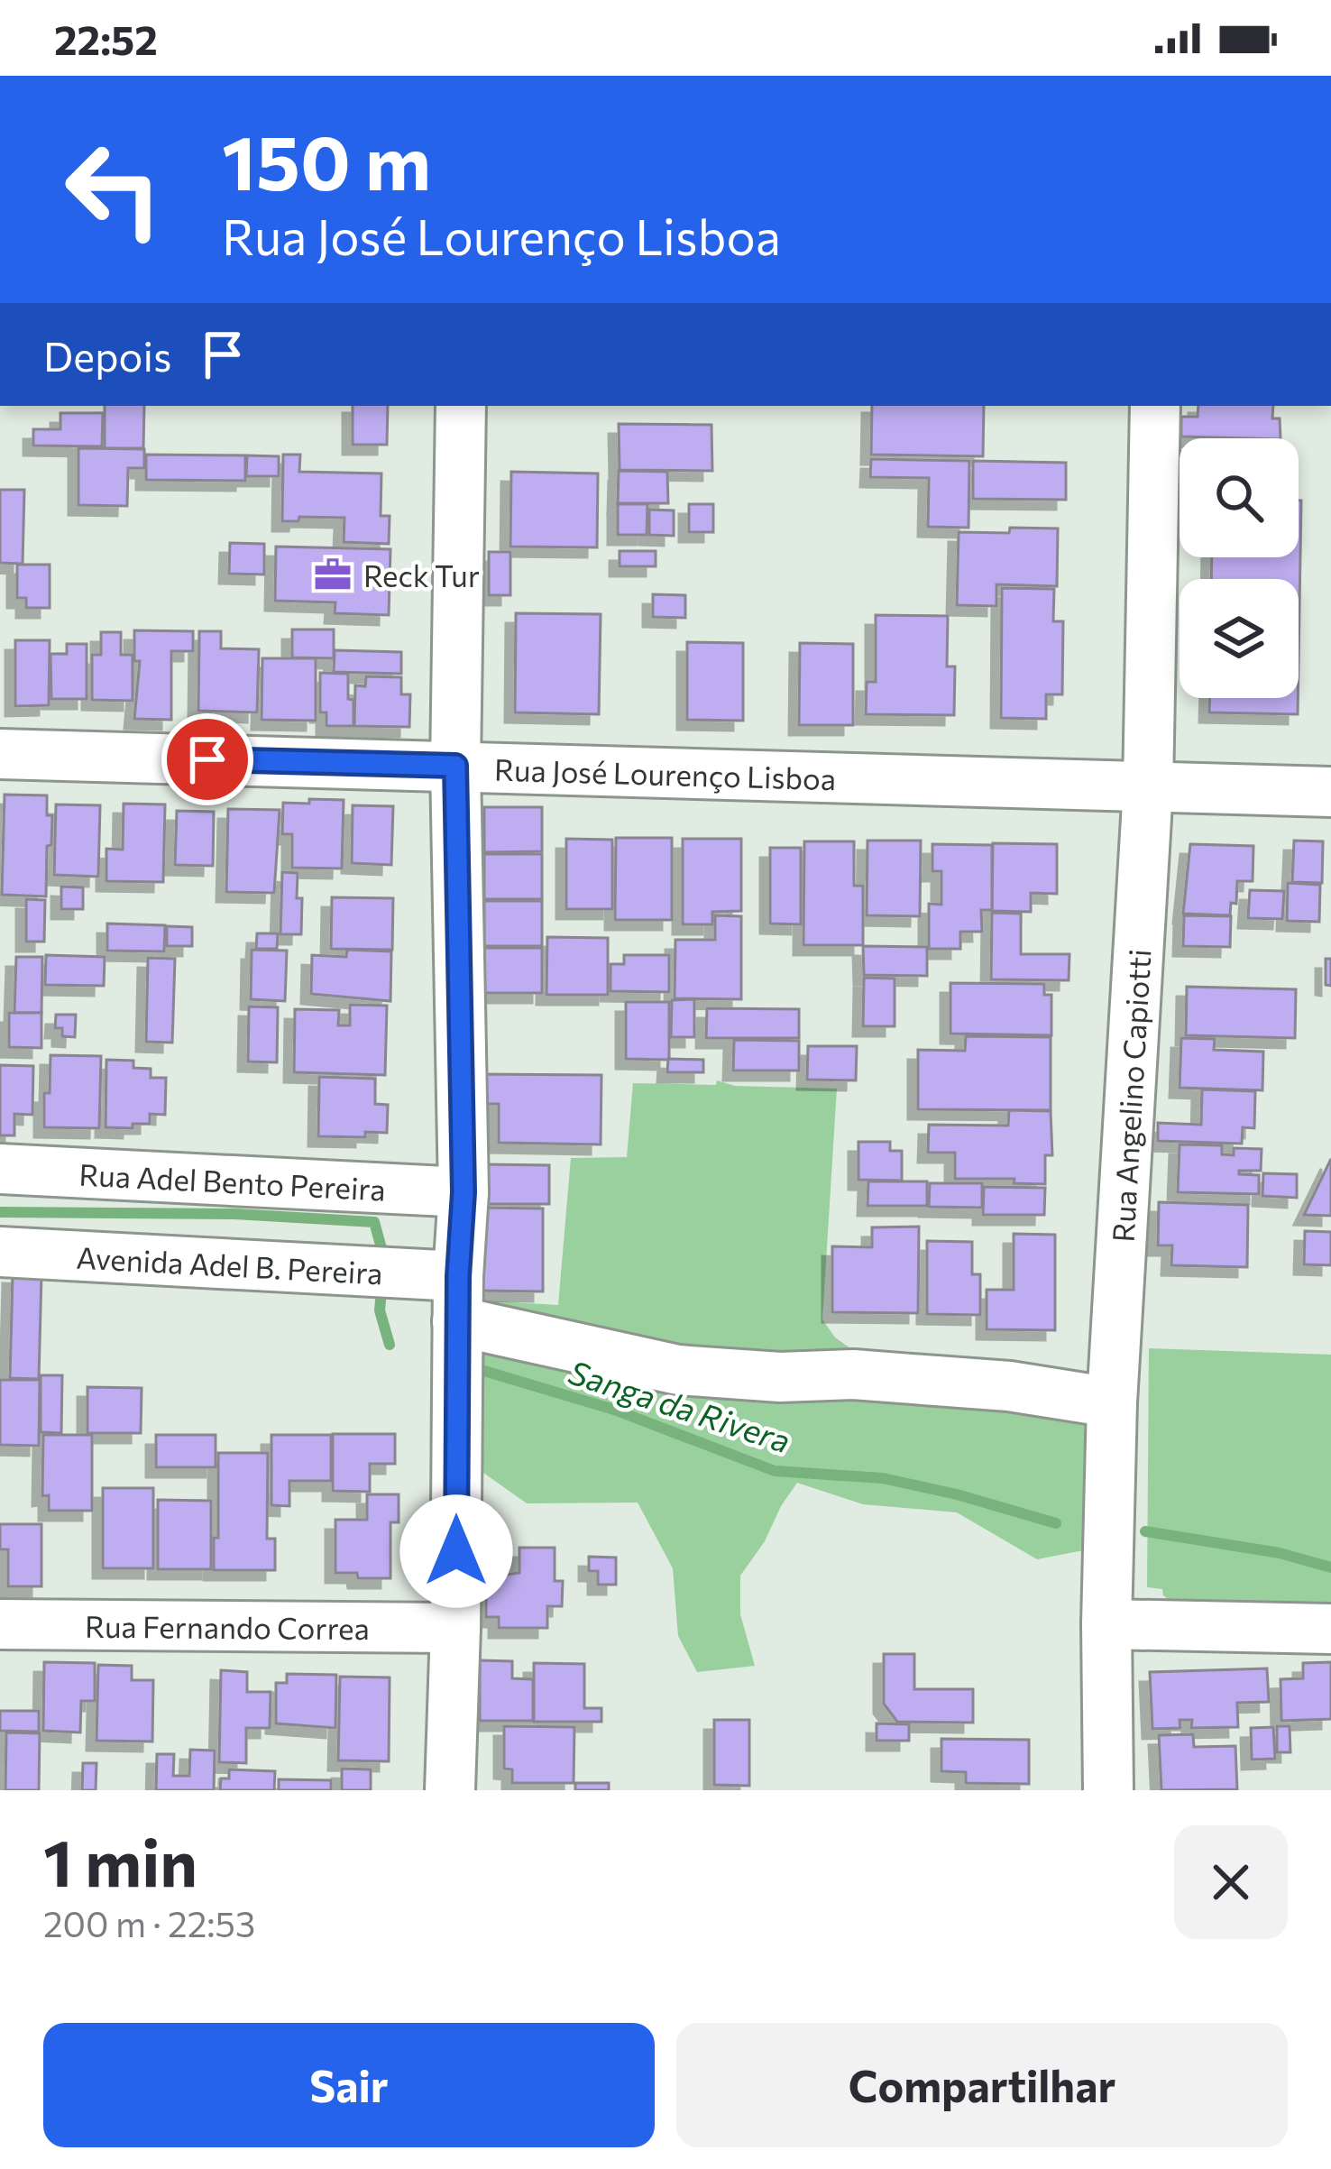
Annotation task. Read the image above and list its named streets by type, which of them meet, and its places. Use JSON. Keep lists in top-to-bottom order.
{
  "streets": {
    "street": [
      "Rua José Lourenço Lisboa",
      "Rua Angelino Capiotti",
      "Rua Adel Bento Pereira",
      "Avenida Adel B. Pereira",
      "Rua Fernando Correa"
    ]
  },
  "crossings": [
    ["Rua José Lourenço Lisboa", "Rua Angelino Capiotti"],
    ["Rua Angelino Capiotti", "Avenida Adel B. Pereira"]
  ],
  "water": ["Sanga da Rivera"],
  "places": {
    "office": ["Reck Tur"]
  },
  "page": {
    "status": "22:52",
    "turn": ["150 m", "Rua José Lourenço Lisboa"],
    "then": "Depois",
    "heading": ["1 min", "200 m · 22:53"],
    "buttons": ["Sair", "Compartilhar"]
  }
}
